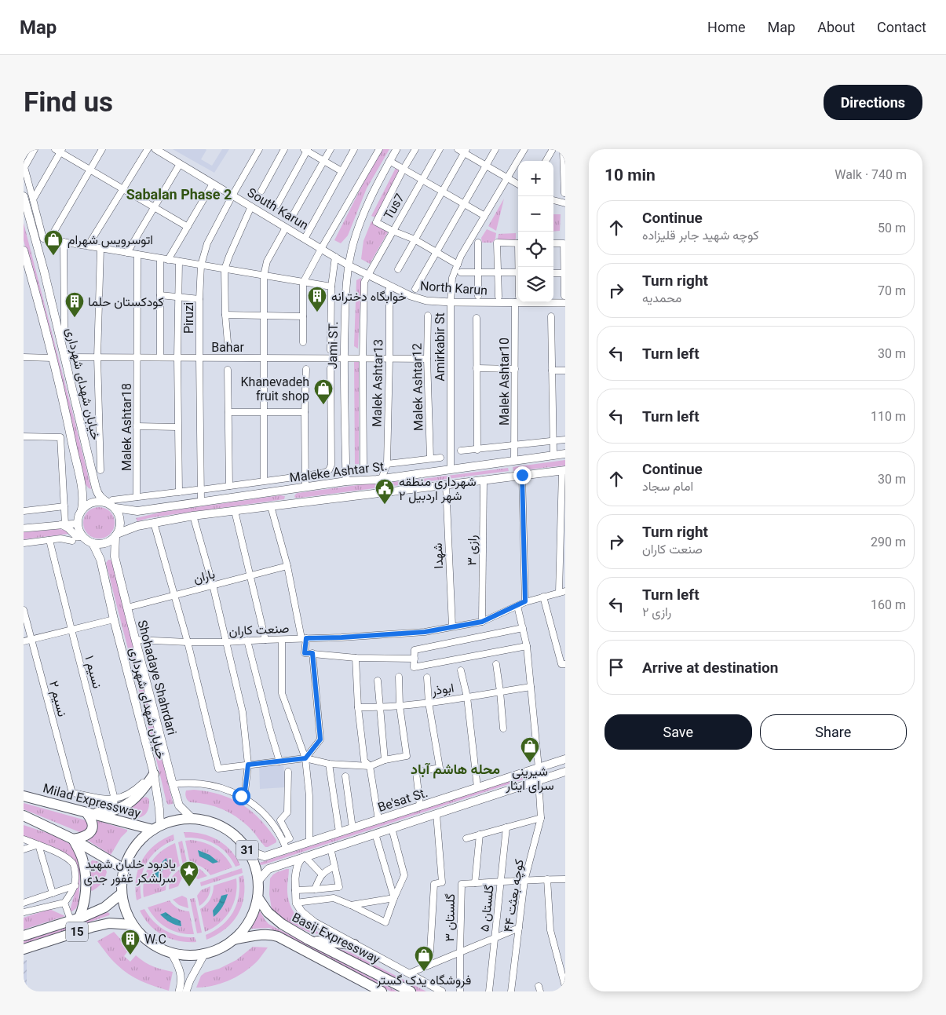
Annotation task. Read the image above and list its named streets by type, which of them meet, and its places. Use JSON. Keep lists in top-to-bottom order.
{
  "streets": {
    "highway": [
      "Milad Expressway",
      "31",
      "15",
      "Basij Expressway"
    ],
    "main road": [
      "خیابان شهدای شهرداری",
      "Maleke Ashtar St.",
      "Shohadaye Shahrdari",
      "Be'sat St."
    ],
    "street": [
      "Tus7",
      "South Karun",
      "North Karun",
      "Piruzi",
      "Jami ST.",
      "Bahar",
      "Amirkabir St",
      "Malek Ashtar10",
      "Malek Ashtar13",
      "Malek Ashtar12",
      "Malek Ashtar18",
      "رازی ۳",
      "شهدا",
      "باران",
      "صنعت کاران",
      "نسیم ۱",
      "ابوذر",
      "نسیم ۲",
      "کوچه بعثت ۴۴",
      "گلستان ۵",
      "گلستان ۳"
    ]
  },
  "crossings": [
    ["Tus7", "North Karun"],
    ["Tus7", "Bahar"],
    ["South Karun", "North Karun"],
    ["South Karun", "Piruzi"],
    ["South Karun", "Jami ST."],
    ["North Karun", "Jami ST."],
    ["North Karun", "Amirkabir St"],
    ["North Karun", "Malek Ashtar10"],
    ["North Karun", "Malek Ashtar13"],
    ["Piruzi", "Bahar"],
    ["Piruzi", "Maleke Ashtar St."],
    ["Jami ST.", "Bahar"],
    ["Jami ST.", "Maleke Ashtar St."],
    ["Bahar", "Malek Ashtar13"],
    ["Bahar", "خیابان شهدای شهرداری"],
    ["Bahar", "Malek Ashtar12"],
    ["Bahar", "Malek Ashtar18"],
    ["Amirkabir St", "Maleke Ashtar St."],
    ["Malek Ashtar10", "Maleke Ashtar St."],
    ["Malek Ashtar13", "Maleke Ashtar St."],
    ["خیابان شهدای شهرداری", "Maleke Ashtar St."],
    ["خیابان شهدای شهرداری", "Shohadaye Shahrdari"],
    ["خیابان شهدای شهرداری", "Be'sat St."],
    ["خیابان شهدای شهرداری", "Milad Expressway"],
    ["خیابان شهدای شهرداری", "31"],
    ["خیابان شهدای شهرداری", "15"],
    ["خیابان شهدای شهرداری", "Basij Expressway"],
    ["Maleke Ashtar St.", "رازی ۳"],
    ["Maleke Ashtar St.", "شهدا"],
    ["Maleke Ashtar St.", "Shohadaye Shahrdari"],
    ["رازی ۳", "صنعت کاران"],
    ["شهدا", "صنعت کاران"],
    ["باران", "Shohadaye Shahrdari"],
    ["صنعت کاران", "Shohadaye Shahrdari"],
    ["نسیم ۱", "نسیم ۲"],
    ["Shohadaye Shahrdari", "Be'sat St."],
    ["Shohadaye Shahrdari", "Milad Expressway"],
    ["Shohadaye Shahrdari", "31"],
    ["Shohadaye Shahrdari", "15"],
    ["Shohadaye Shahrdari", "Basij Expressway"],
    ["Be'sat St.", "Milad Expressway"],
    ["Be'sat St.", "31"],
    ["Be'sat St.", "کوچه بعثت ۴۴"],
    ["Be'sat St.", "15"],
    ["Be'sat St.", "Basij Expressway"],
    ["Milad Expressway", "31"],
    ["Milad Expressway", "15"],
    ["Milad Expressway", "Basij Expressway"],
    ["31", "15"],
    ["31", "Basij Expressway"],
    ["کوچه بعثت ۴۴", "گلستان ۳"],
    ["گلستان ۵", "گلستان ۳"],
    ["15", "Basij Expressway"]
  ],
  "districts": ["Sabalan Phase 2", "محله هاشم آباد"],
  "places": {
    "shop": [
      "اتوسرویس شهرام",
      "Khanevadeh fruit shop",
      "شیرینی ‌سرای ایثار",
      "فروشگاه یدک گستر"
    ],
    "building": ["خوابگاه دخترانه", "کودکستان حلما", "W.C"],
    "public building": ["شهرداری منطقه ۲ شهر اردبیل"],
    "place": ["یادبود خلبان شهید سرلشکر غفور جدی"]
  },
  "page": {
    "header": "Map",
    "nav": [
      "Home",
      "Map",
      "About",
      "Contact"
    ],
    "buttons": [
      "Directions",
      ["Save", "Share"]
    ],
    "title": "Find us",
    "heading": ["10 min", "Walk · 740 m"],
    "map_buttons": ["+", "−"],
    "list": [
      ["Continue", "کوچه شهید جابر قلیزاده", "50 m"],
      ["Turn right", "محمدیه", "70 m"],
      ["Turn left", "30 m"],
      ["Turn left", "110 m"],
      ["Continue", "امام سجاد", "30 m"],
      ["Turn right", "صنعت کاران", "290 m"],
      ["Turn left", "رازی ۲", "160 m"],
      "Arrive at destination"
    ]
  }
}
